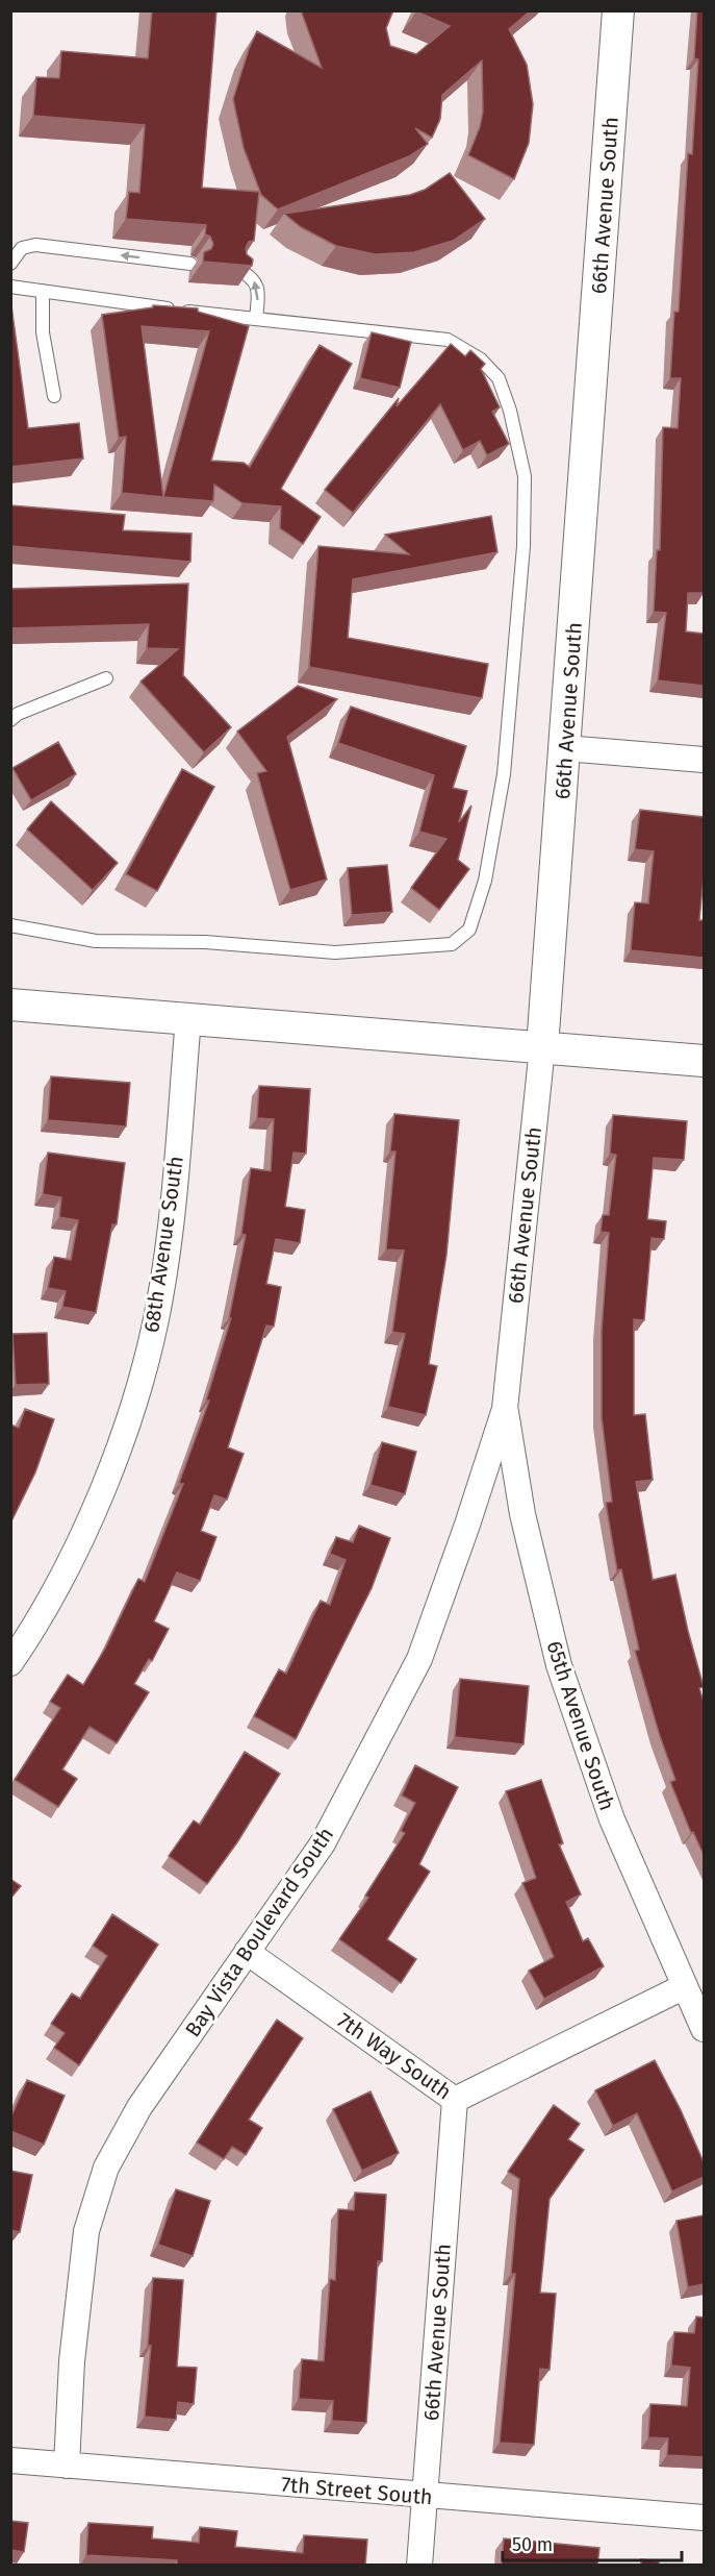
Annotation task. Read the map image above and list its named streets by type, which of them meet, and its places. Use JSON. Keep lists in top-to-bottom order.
{
  "streets": {
    "street": [
      "66th Avenue South",
      "68th Avenue South",
      "65th Avenue South",
      "Bay Vista Boulevard South",
      "7th Way South",
      "7th Street South"
    ]
  },
  "crossings": [
    ["66th Avenue South", "65th Avenue South"],
    ["66th Avenue South", "Bay Vista Boulevard South"],
    ["66th Avenue South", "7th Way South"],
    ["66th Avenue South", "7th Street South"],
    ["65th Avenue South", "Bay Vista Boulevard South"],
    ["65th Avenue South", "7th Way South"],
    ["Bay Vista Boulevard South", "7th Way South"],
    ["Bay Vista Boulevard South", "7th Street South"]
  ],
  "scale_bar": "50 m"
}
